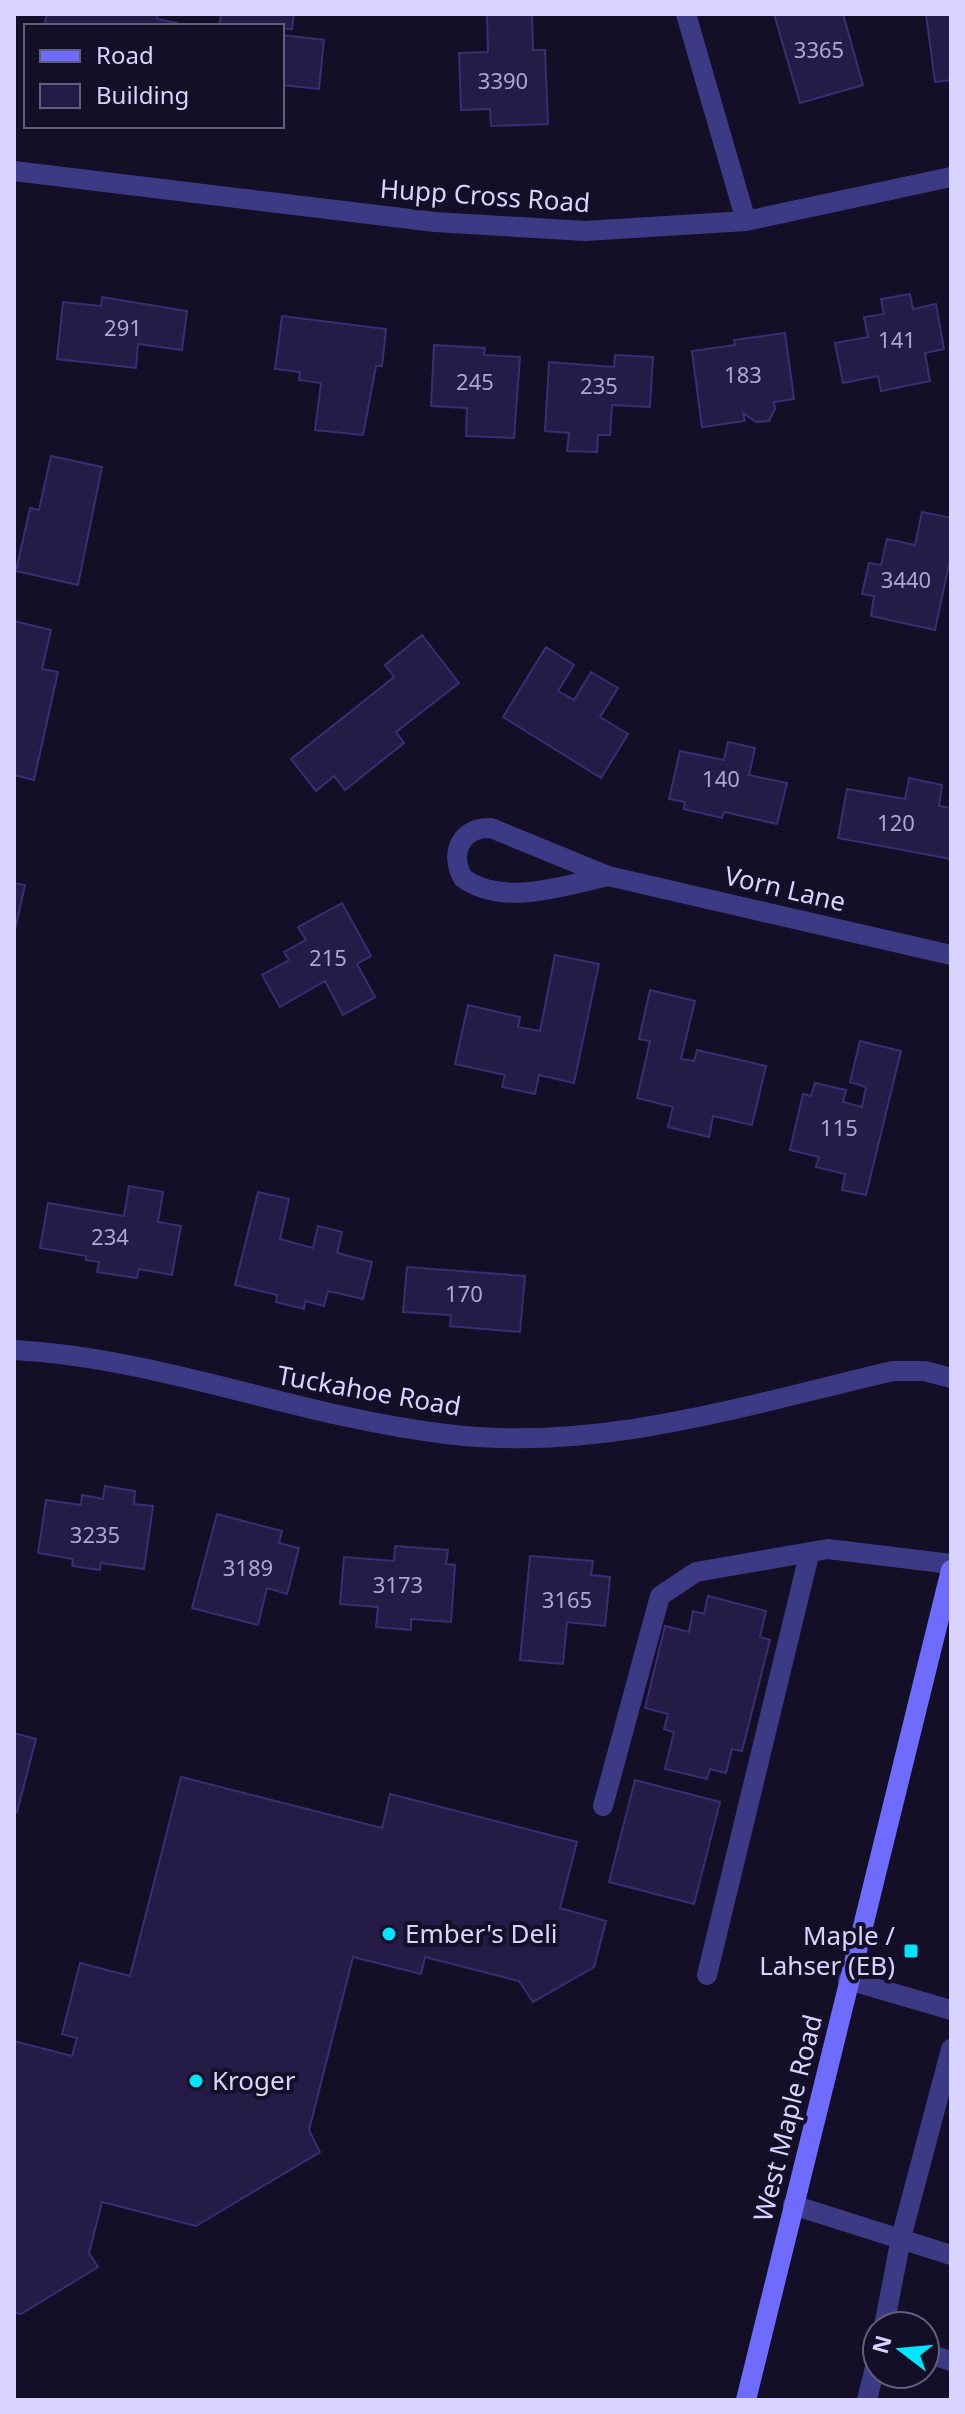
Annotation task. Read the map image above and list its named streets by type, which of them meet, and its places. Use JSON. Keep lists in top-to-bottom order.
{
  "streets": {
    "main road": ["West Maple Road"],
    "street": ["Hupp Cross Road", "Vorn Lane", "Tuckahoe Road"]
  },
  "places": {
    "other": ["Ember's Deli", "Kroger"],
    "transit": ["Maple / Lahser (EB)"]
  },
  "house_numbers": [
    "3365",
    "3390",
    "291",
    "141",
    "183",
    "245",
    "235",
    "3440",
    "140",
    "120",
    "215",
    "115",
    "234",
    "170",
    "3235",
    "3189",
    "3173",
    "3165"
  ],
  "legend": ["Road", "Building"],
  "north": "left"
}
